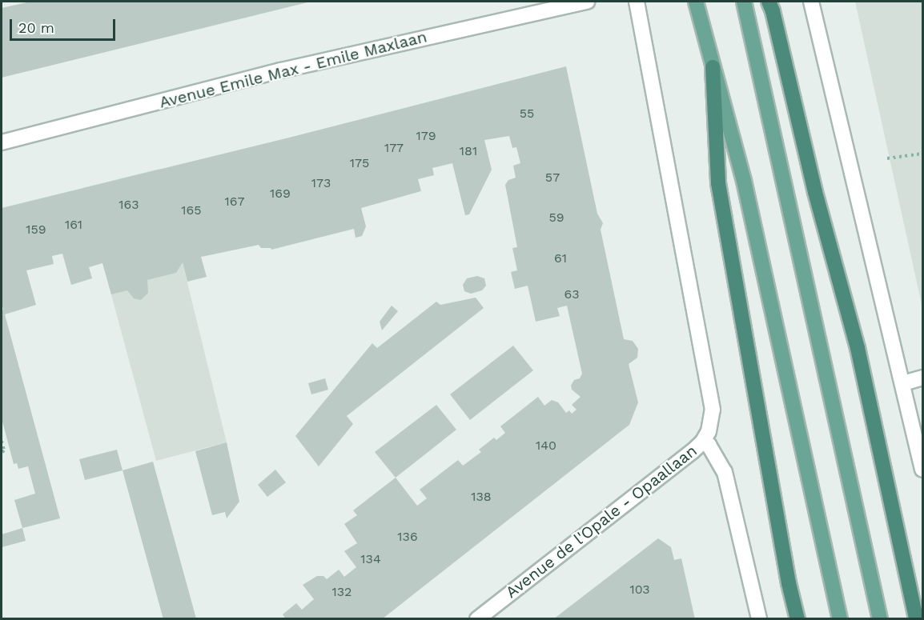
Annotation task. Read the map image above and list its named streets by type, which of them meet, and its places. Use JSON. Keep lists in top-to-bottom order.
{
  "streets": {
    "street": ["Avenue Emile Max - Emile Maxlaan", "Avenue de l'Opale - Opaallaan"]
  },
  "house_numbers": [
    "55",
    "179",
    "177",
    "181",
    "175",
    "57",
    "173",
    "169",
    "167",
    "163",
    "165",
    "59",
    "161",
    "159",
    "61",
    "63",
    "140",
    "138",
    "136",
    "134",
    "103",
    "132"
  ],
  "scale_bar": "20 m"
}
